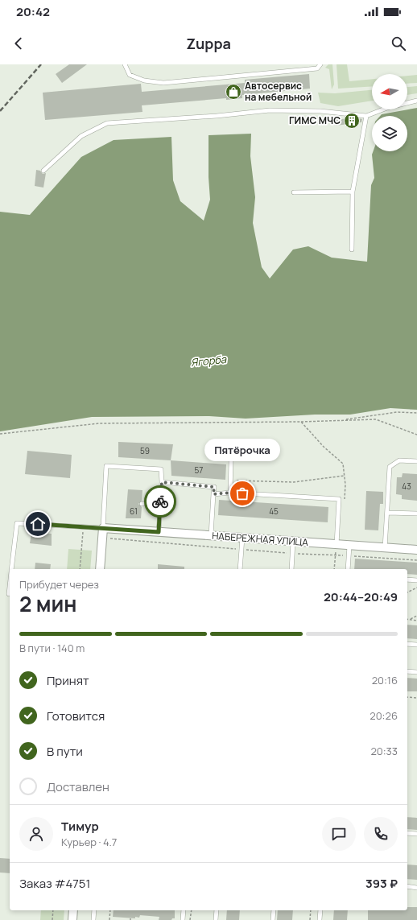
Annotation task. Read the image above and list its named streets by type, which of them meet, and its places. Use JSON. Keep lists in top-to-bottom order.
{
  "streets": {
    "street": ["НАБЕРЕЖНАЯ УЛИЦА"]
  },
  "water": ["Ягорба"],
  "places": {
    "shop": ["Автосервис на мебельной"],
    "building": ["ГИМС МЧС"],
    "other": ["Пятёрочка"]
  },
  "house_numbers": [
    "59",
    "57",
    "43",
    "61",
    "45"
  ],
  "north": "left",
  "page": {
    "status": "20:42",
    "header": "Zuppa",
    "bubble": "Пятёрочка",
    "heading": ["2 мин", "Прибудет через", "20:44–20:49"],
    "panel": [
      "Тимур",
      "Курьер · 4.7",
      "Заказ #4751",
      "393 ₽"
    ],
    "bar": "В пути · 140 m",
    "list": [
      ["Принят", "20:16"],
      ["Готовится", "20:26"],
      ["В пути", "20:33"],
      "Доставлен"
    ]
  }
}
